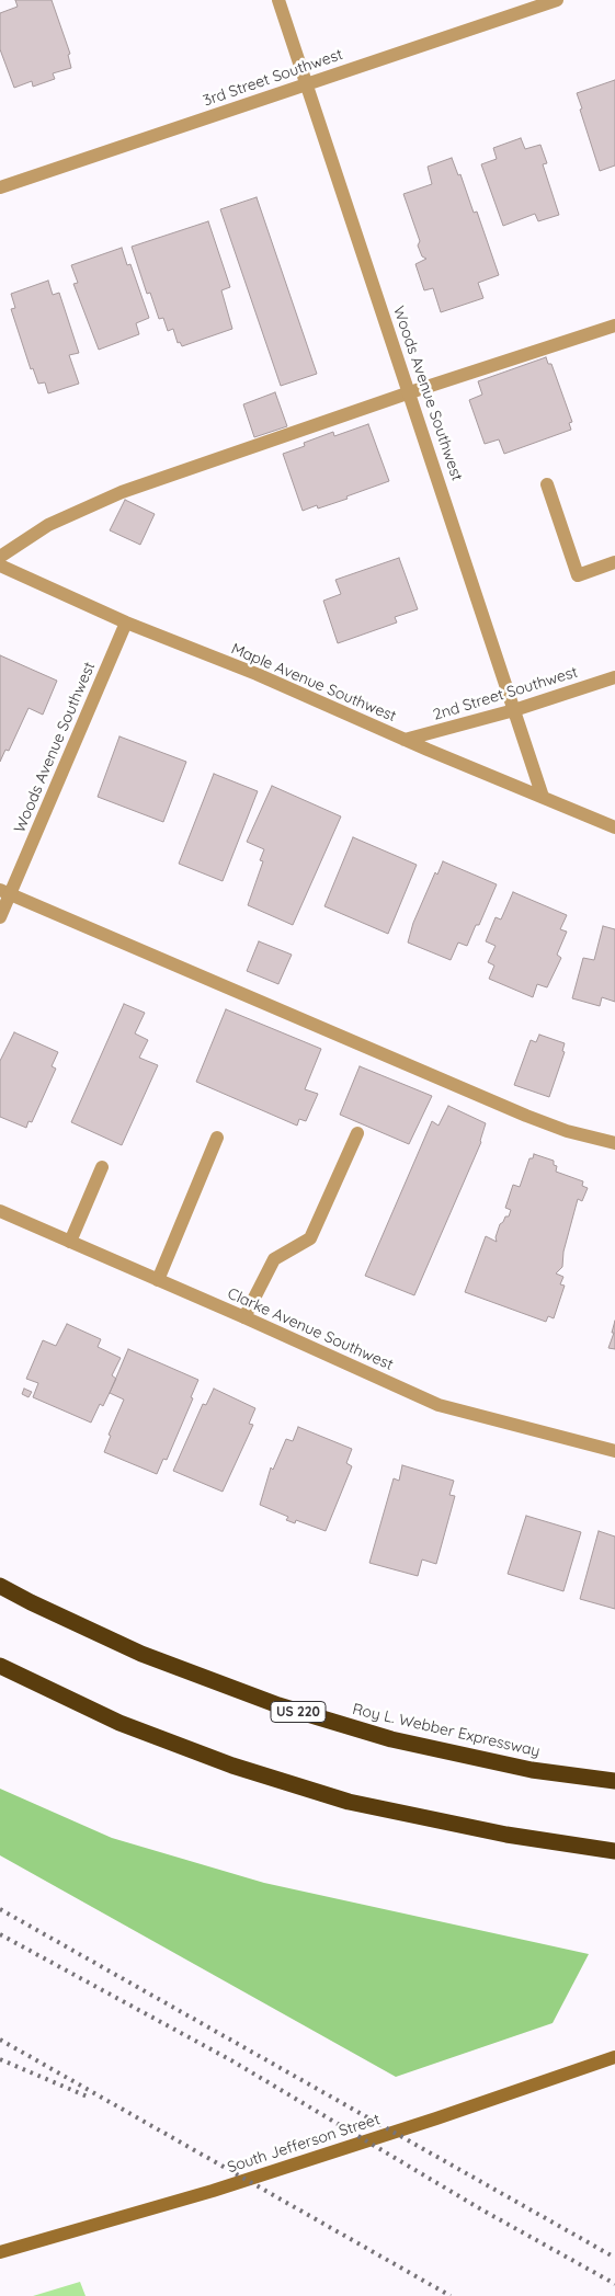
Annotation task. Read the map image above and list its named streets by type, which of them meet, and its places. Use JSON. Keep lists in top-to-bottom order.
{
  "streets": {
    "highway": ["US 220", "Roy L. Webber Expressway"],
    "main road": ["South Jefferson Street"],
    "street": [
      "3rd Street Southwest",
      "Woods Avenue Southwest",
      "Maple Avenue Southwest",
      "2nd Street Southwest",
      "Clarke Avenue Southwest"
    ]
  },
  "crossings": [
    ["3rd Street Southwest", "Woods Avenue Southwest"],
    ["Woods Avenue Southwest", "Maple Avenue Southwest"],
    ["Woods Avenue Southwest", "2nd Street Southwest"],
    ["Maple Avenue Southwest", "2nd Street Southwest"]
  ]
}
